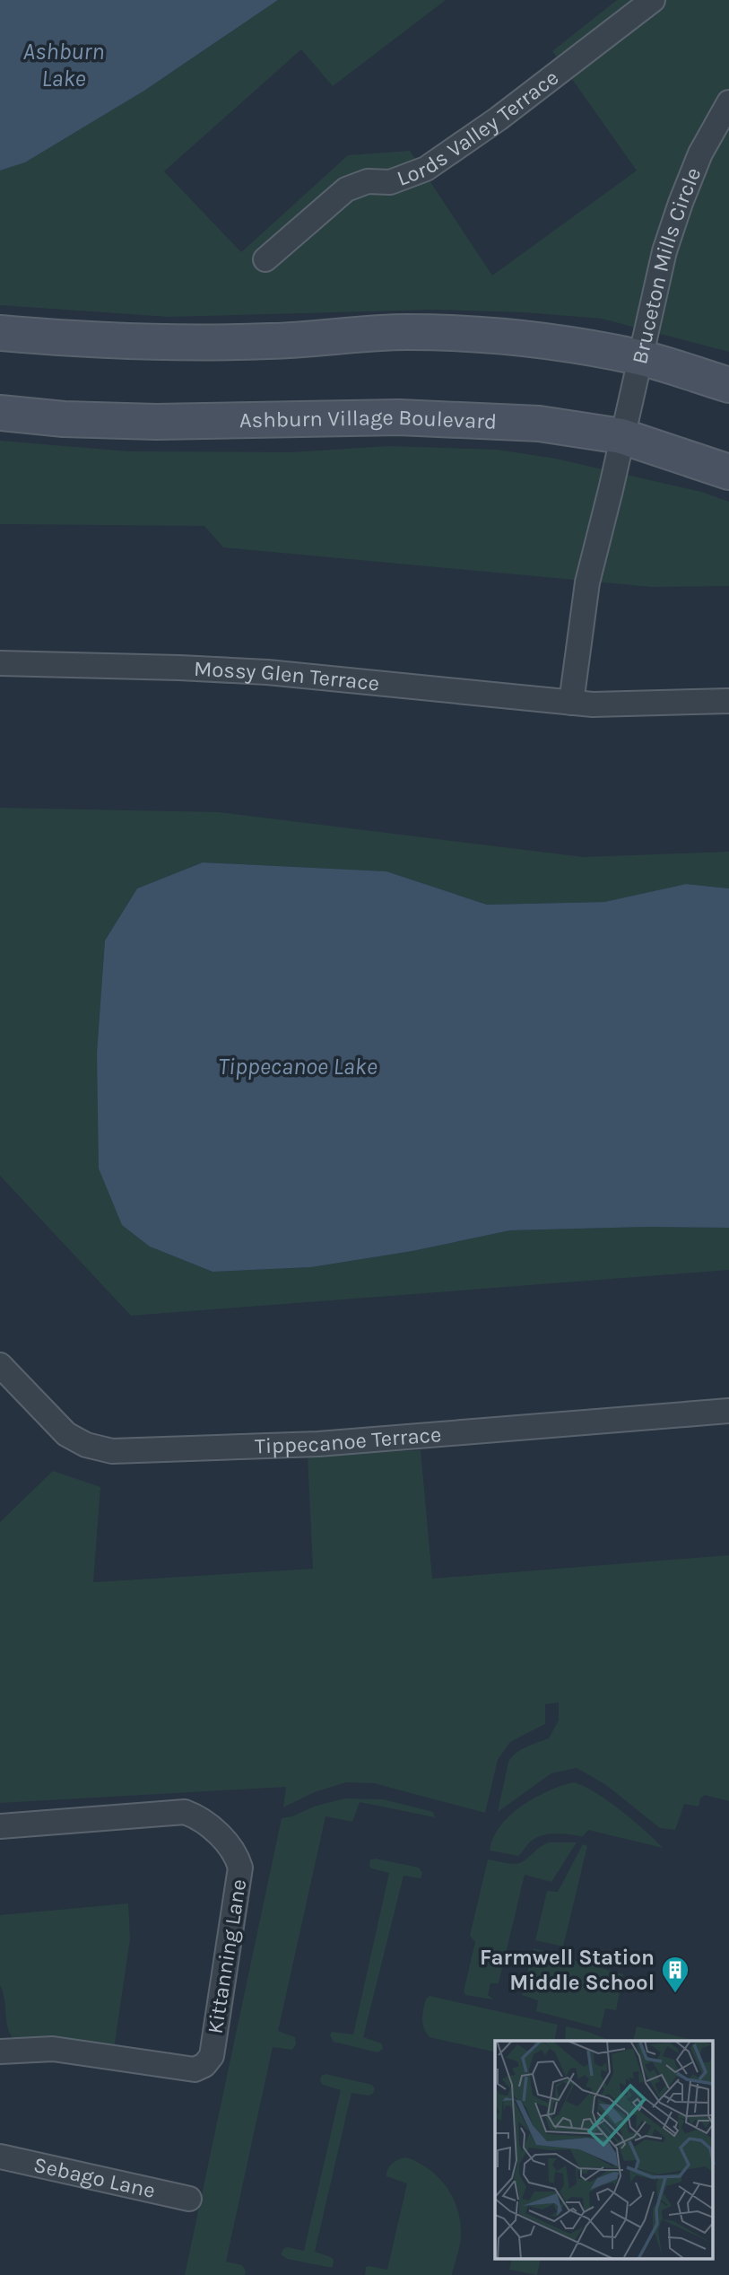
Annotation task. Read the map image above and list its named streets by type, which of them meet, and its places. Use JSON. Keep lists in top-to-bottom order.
{
  "streets": {
    "main road": ["Ashburn Village Boulevard"],
    "street": [
      "Lords Valley Terrace",
      "Bruceton Mills Circle",
      "Mossy Glen Terrace",
      "Tippecanoe Terrace",
      "Kittanning Lane",
      "Sebago Lane"
    ]
  },
  "crossings": [
    ["Bruceton Mills Circle", "Ashburn Village Boulevard"]
  ],
  "water": ["Ashburn Lake", "Tippecanoe Lake"],
  "places": {
    "building": ["Farmwell Station Middle School"]
  }
}
